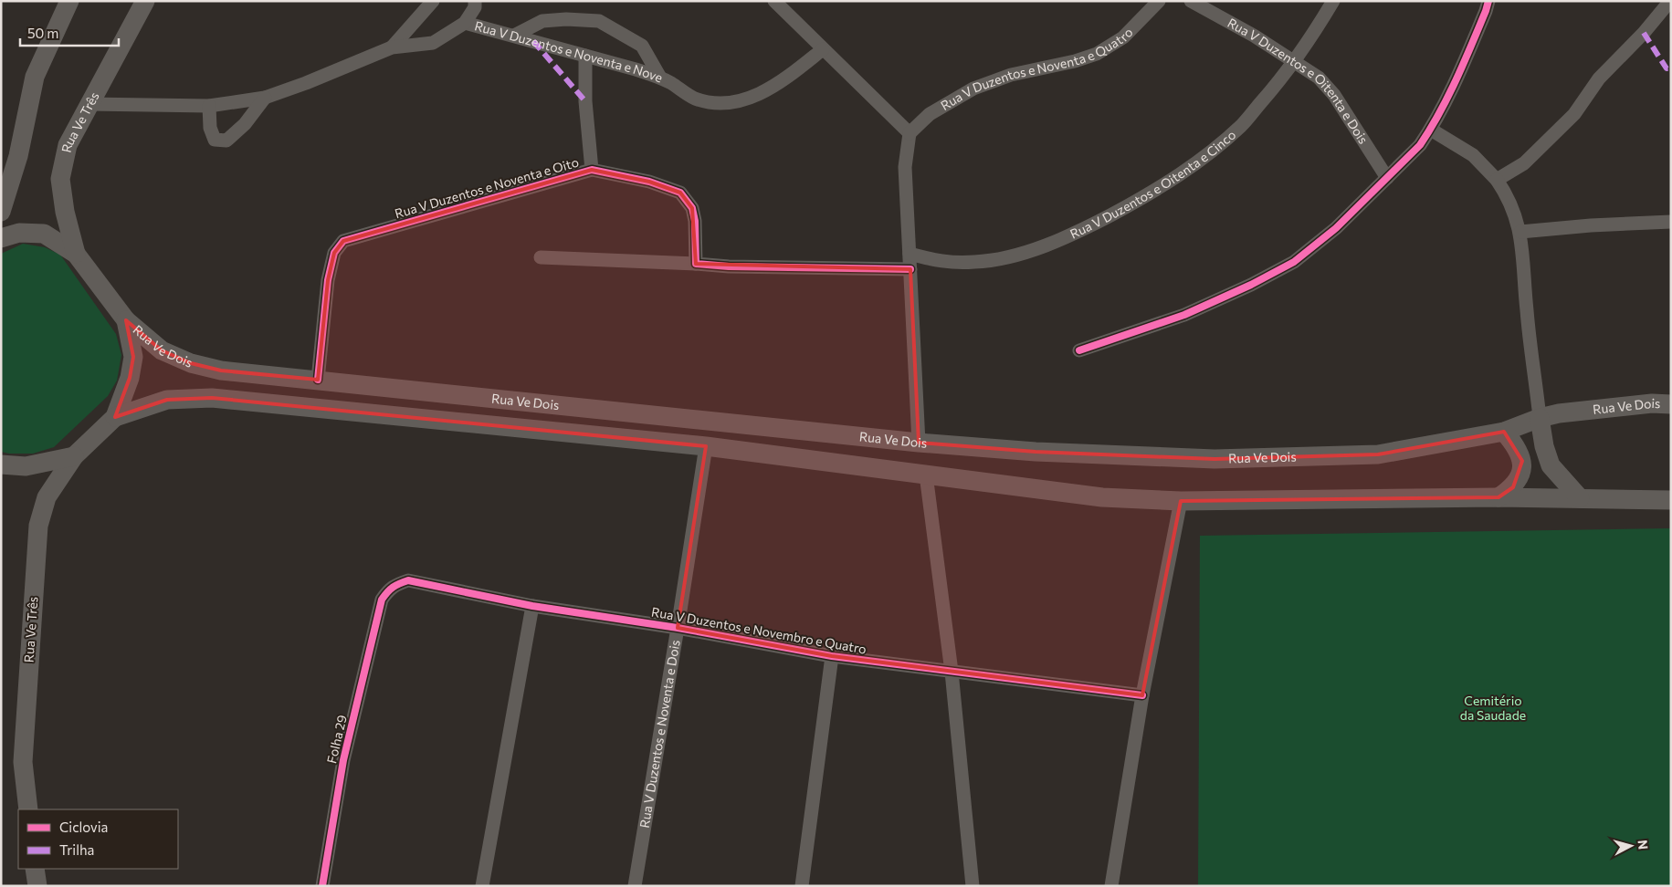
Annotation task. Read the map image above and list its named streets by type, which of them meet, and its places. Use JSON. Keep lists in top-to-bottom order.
{
  "streets": {
    "main road": ["Rua Ve Três", "Rua Ve Dois"],
    "street": [
      "Rua V Duzentos e Noventa e Nove",
      "Rua V Duzentos e Noventa e Quatro",
      "Rua V Duzentos e Oitenta e Dois",
      "Rua V Duzentos e Oitenta e Cinco",
      "Rua V Duzentos e Noventa e Oito",
      "Rua V Duzentos e Novembro e Quatro",
      "Rua V Duzentos e Noventa e Dois",
      "Folha 29"
    ]
  },
  "crossings": [
    ["Rua V Duzentos e Noventa e Nove", "Rua Ve Três"],
    ["Rua V Duzentos e Oitenta e Dois", "Rua V Duzentos e Oitenta e Cinco"],
    ["Rua V Duzentos e Noventa e Oito", "Rua Ve Dois"],
    ["Rua V Duzentos e Novembro e Quatro", "Rua V Duzentos e Noventa e Dois"],
    ["Rua V Duzentos e Novembro e Quatro", "Folha 29"]
  ],
  "parks": ["Cemitério da Saudade"],
  "legend": ["Ciclovia", "Trilha"],
  "scale_bar": "50 m",
  "north": "right"
}
